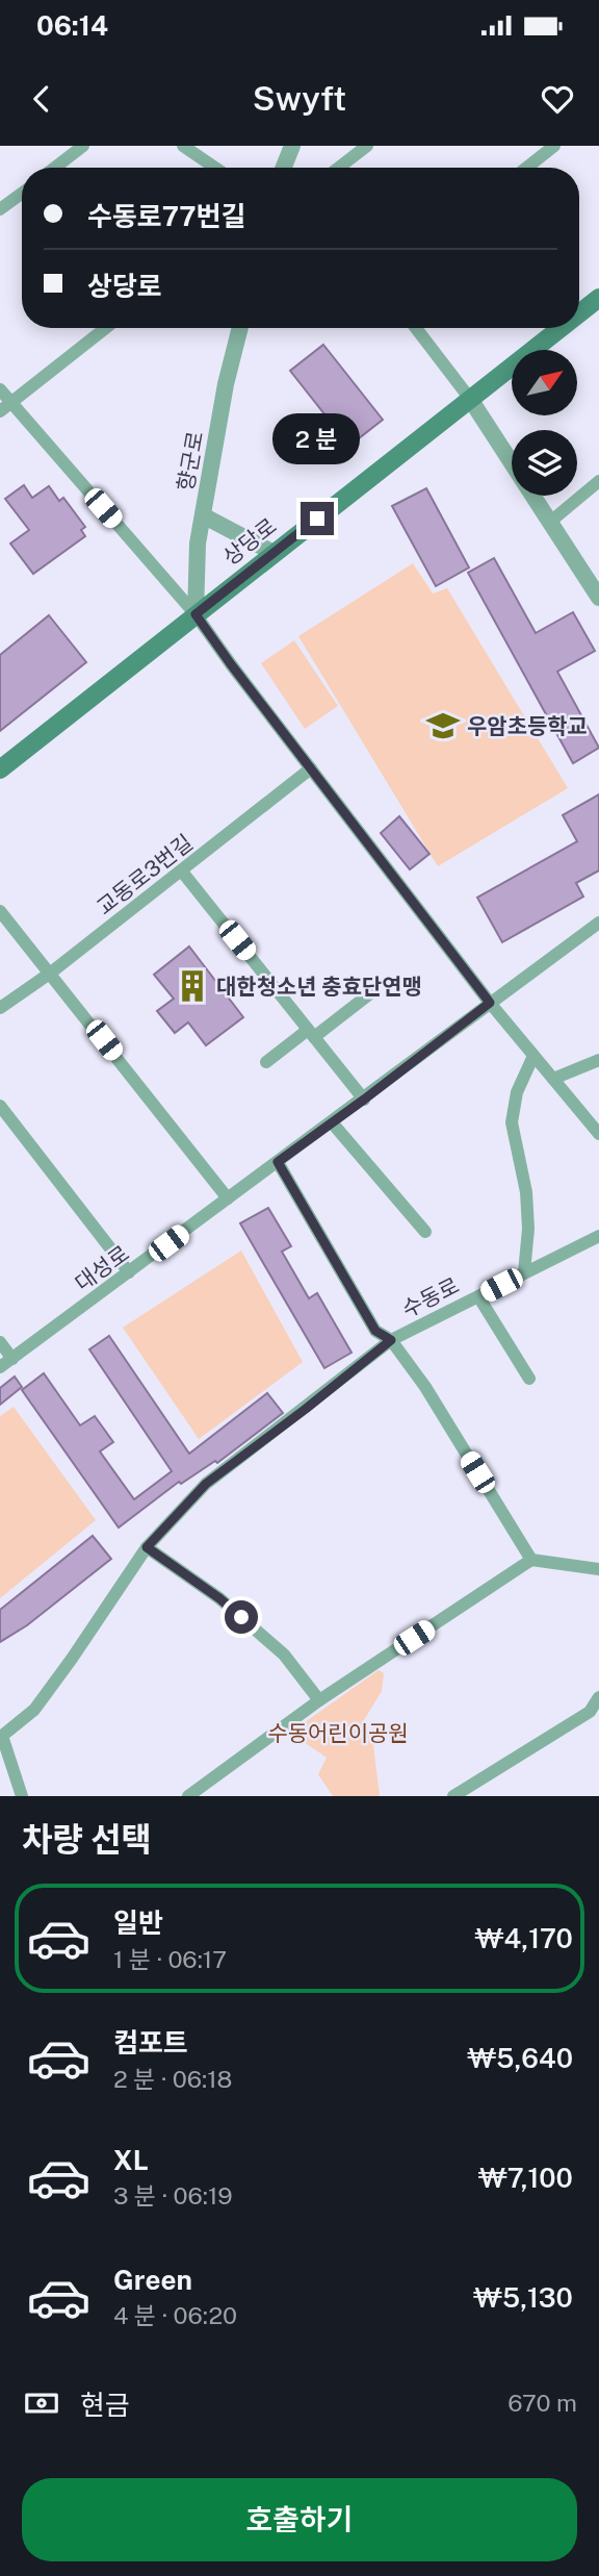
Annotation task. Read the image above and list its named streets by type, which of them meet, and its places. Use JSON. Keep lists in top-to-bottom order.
{
  "streets": {
    "main road": ["상당로"],
    "street": [
      "향군로",
      "교동로3번길",
      "대성로",
      "수동로"
    ]
  },
  "crossings": [
    ["향군로", "상당로"]
  ],
  "parks": ["수동어린이공원"],
  "places": {
    "school or university": ["우암초등학교"],
    "building": ["대한청소년 충효단연맹"]
  },
  "north": "top right",
  "page": {
    "status": "06:14",
    "header": "Swyft",
    "banner": ["수동로77번길", "상당로"],
    "bubble": "2 분",
    "heading": "차량 선택",
    "list": [
      {
        "name": "일반",
        "note": "1 분 · 06:17",
        "value": "₩4,170"
      },
      {
        "name": "컴포트",
        "note": "2 분 · 06:18",
        "value": "₩5,640"
      },
      {
        "name": "XL",
        "note": "3 분 · 06:19",
        "value": "₩7,100"
      },
      {
        "name": "Green",
        "note": "4 분 · 06:20",
        "value": "₩5,130"
      }
    ],
    "pay": ["현금", "670 m"],
    "buttons": "호출하기"
  }
}
